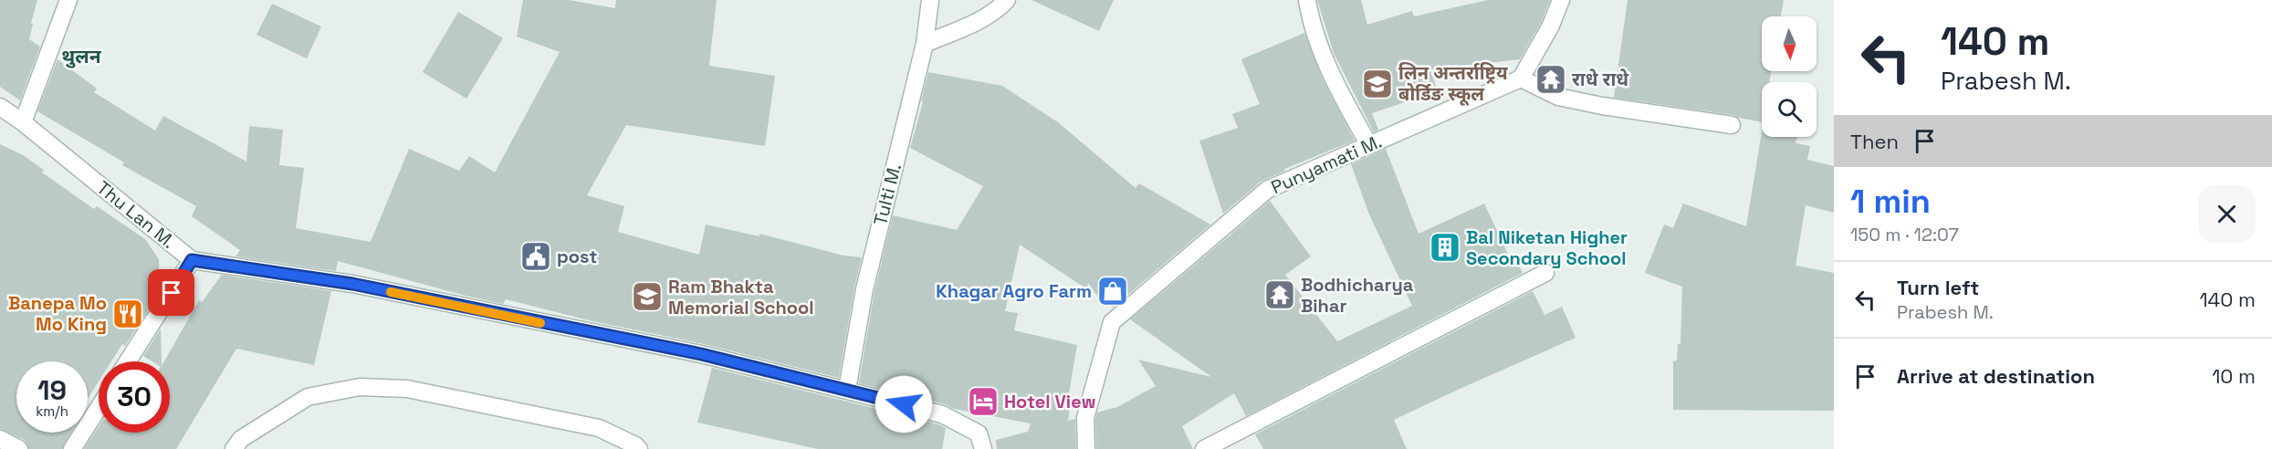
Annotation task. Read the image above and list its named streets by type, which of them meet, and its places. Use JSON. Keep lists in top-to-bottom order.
{
  "streets": {
    "street": ["Punyamati M.", "Tulti M.", "Thu Lan M."]
  },
  "crossings": [
    ["Tulti M.", "Thu Lan M."]
  ],
  "districts": ["थुलन"],
  "places": {
    "temple": ["राधे राधे", "Bodhicharya Bihar"],
    "school or university": ["लिन अन्तर्राष्ट्रिय बोर्डिङ स्कूल", "Ram Bhakta Memorial School"],
    "building": ["Bal Niketan Higher Secondary School"],
    "public building": ["post"],
    "shop": ["Khagar Agro Farm"],
    "restaurant": ["Banepa Mo Mo King"],
    "hotel": ["Hotel View"]
  },
  "north": "bottom",
  "page": {
    "turn": ["140 m", "Prabesh M."],
    "then": "Then",
    "heading": ["1 min", "150 m · 12:07"],
    "list": [
      {
        "name": "Turn left",
        "note": "Prabesh M.",
        "value": "140 m"
      },
      {
        "name": "Arrive at destination",
        "value": "10 m"
      }
    ],
    "speed": "19 km/h",
    "limit": "30"
  }
}
